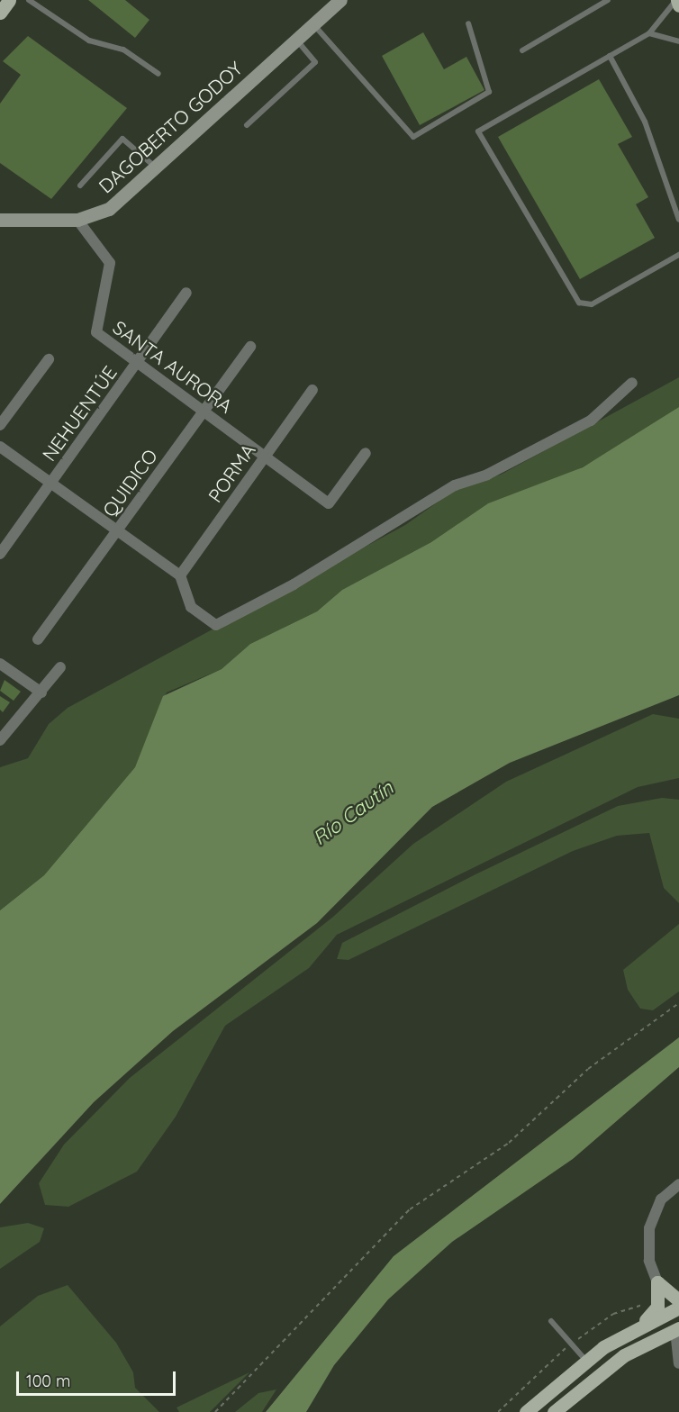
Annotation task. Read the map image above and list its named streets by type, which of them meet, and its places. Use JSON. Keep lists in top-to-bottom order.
{
  "streets": {
    "street": [
      "DAGOBERTO GODOY",
      "SANTA AURORA",
      "NEHUENTÚE",
      "PORMA",
      "QUIDICO"
    ]
  },
  "crossings": [
    ["DAGOBERTO GODOY", "SANTA AURORA"],
    ["SANTA AURORA", "NEHUENTÚE"],
    ["SANTA AURORA", "PORMA"],
    ["SANTA AURORA", "QUIDICO"]
  ],
  "water": ["Río Cautín"],
  "scale_bar": "100 m"
}
